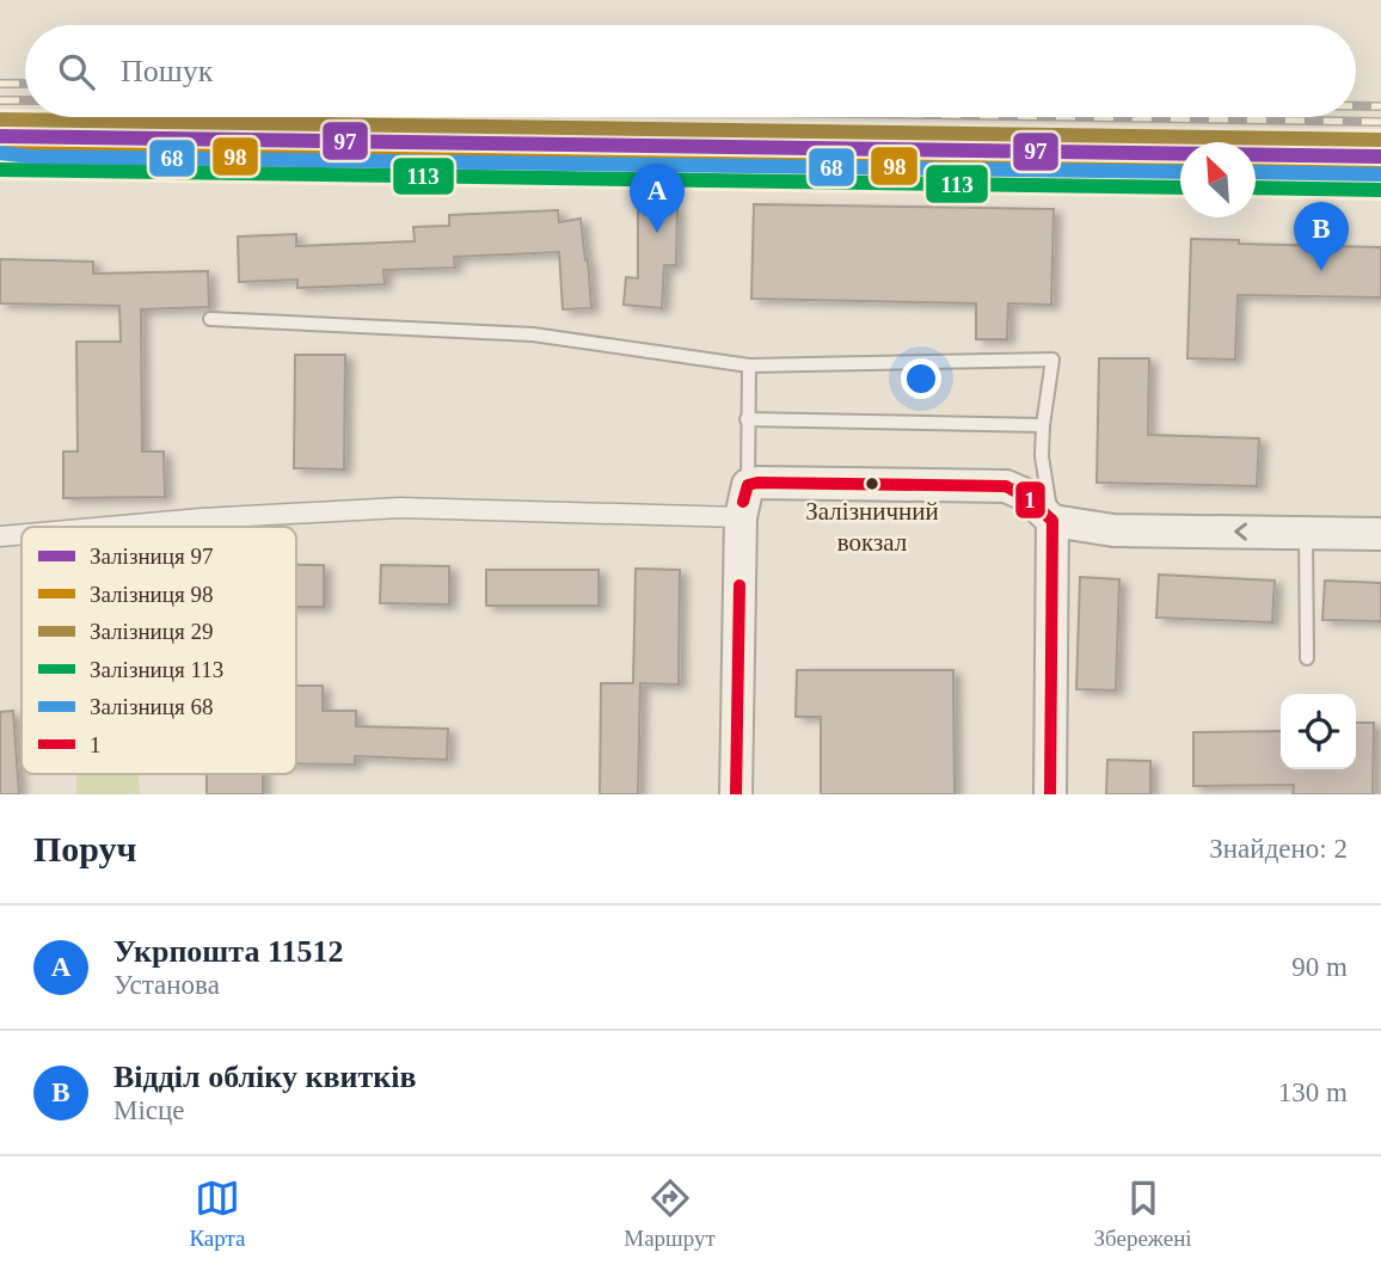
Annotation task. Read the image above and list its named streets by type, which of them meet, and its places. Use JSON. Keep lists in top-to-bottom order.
{
  "places": ["Залізничний вокзал"],
  "lines": [
    "rail line 29",
    "rail line 97",
    "rail line 98",
    "rail line 68",
    "rail line 113",
    "transit line 1"
  ],
  "legend": [
    "Залізниця 97",
    "Залізниця 98",
    "Залізниця 29",
    "Залізниця 113",
    "Залізниця 68",
    "1"
  ],
  "north": "top left",
  "page": {
    "search": "Пошук",
    "pins": ["A", "B"],
    "heading": ["Поруч", "Знайдено: 2"],
    "list": [
      {
        "mark": "A",
        "name": "Укрпошта 11512",
        "note": "Установа",
        "value": "90 m"
      },
      {
        "mark": "B",
        "name": "Відділ обліку квитків",
        "note": "Місце",
        "value": "130 m"
      }
    ],
    "nav": ["Карта", "Маршрут", "Збережені"]
  }
}
